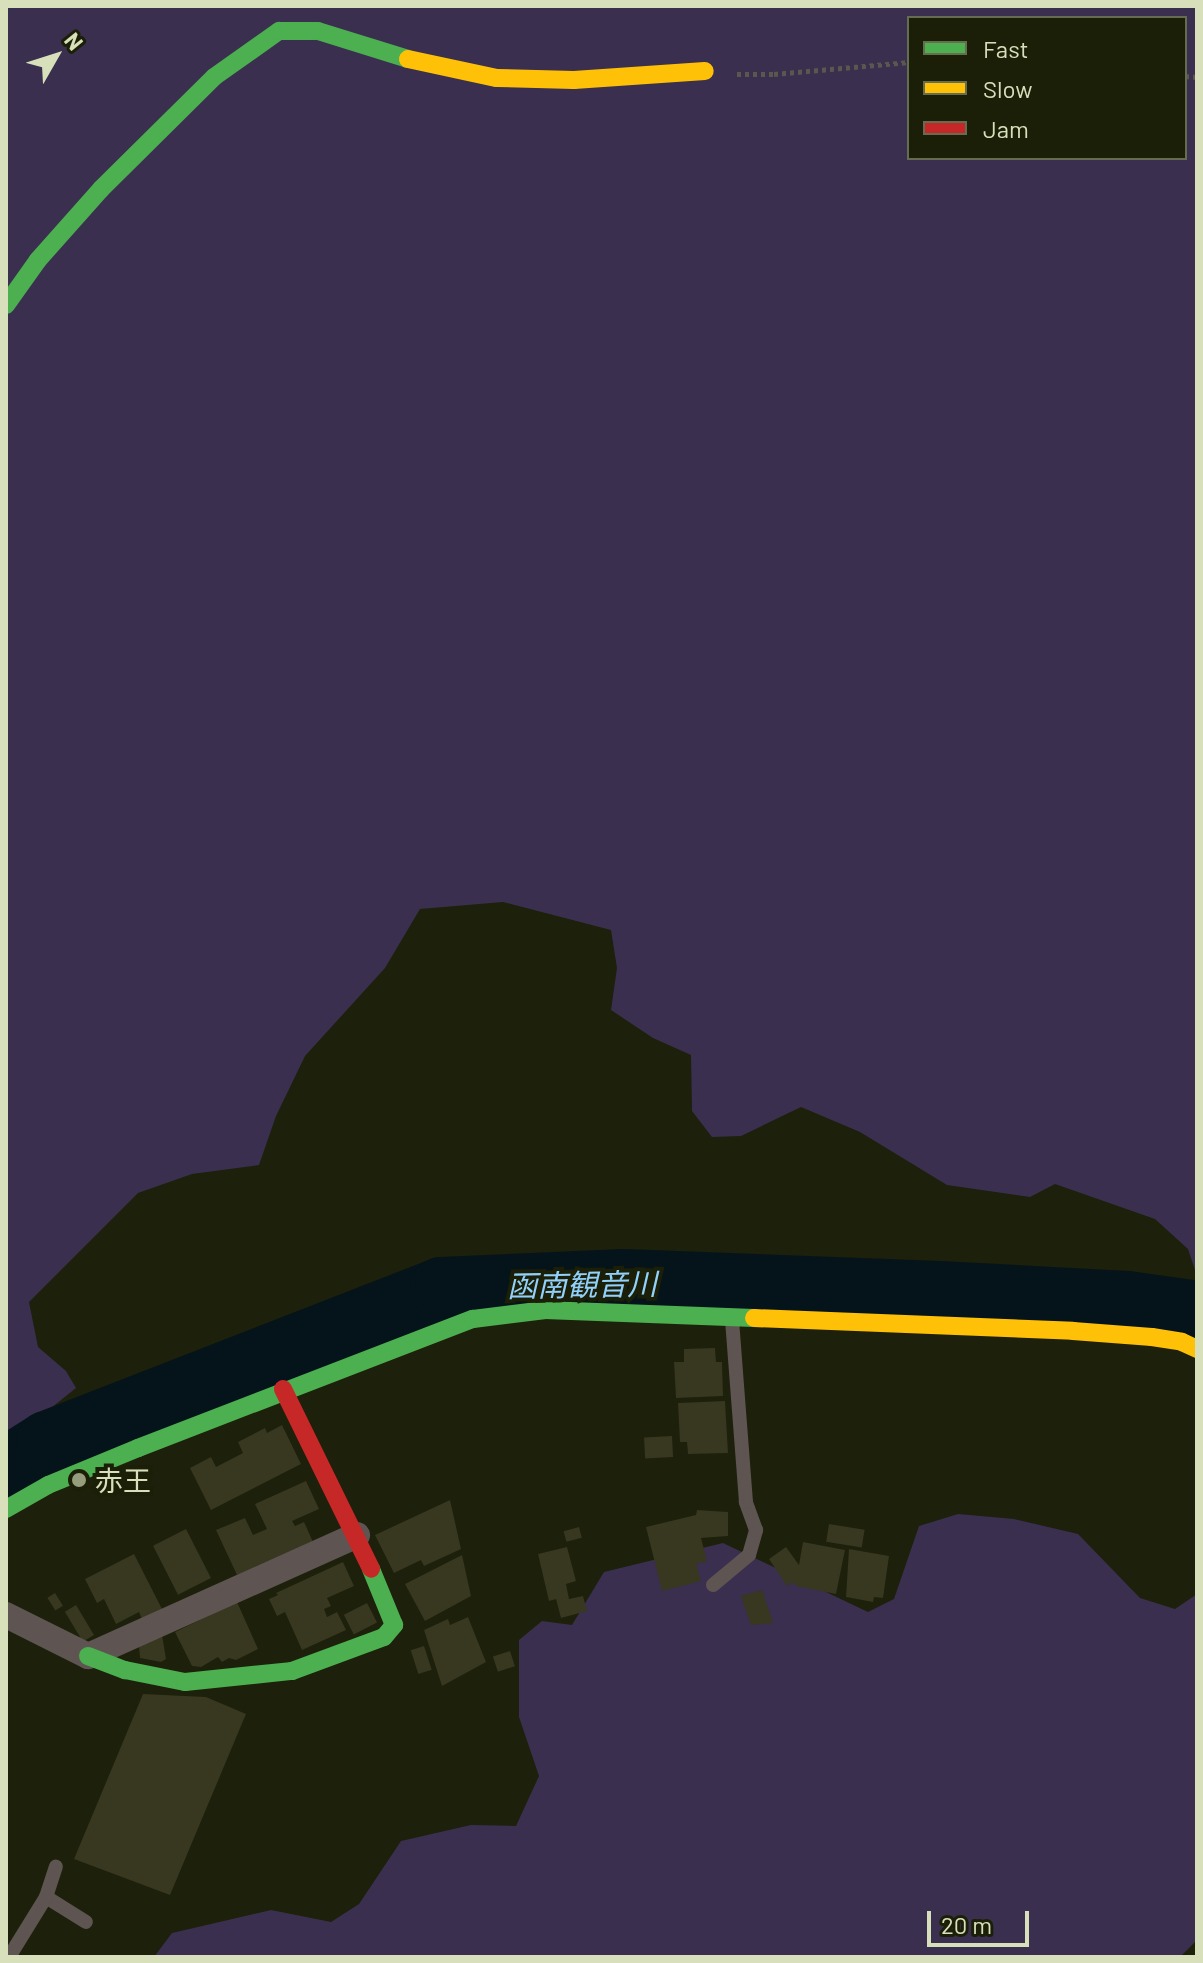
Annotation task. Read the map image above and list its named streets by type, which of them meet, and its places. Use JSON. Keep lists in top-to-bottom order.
{
  "water": ["函南観音川"],
  "places": ["赤王"],
  "legend": ["Fast", "Slow", "Jam"],
  "scale_bar": "20 m",
  "north": "top right"
}
